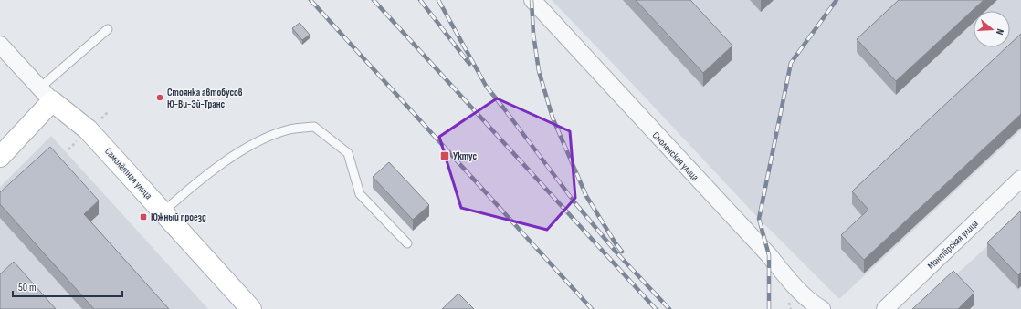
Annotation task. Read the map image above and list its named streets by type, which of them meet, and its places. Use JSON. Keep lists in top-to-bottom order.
{
  "streets": {
    "main road": ["Самолётная улица"],
    "street": ["Смоленская улица", "Монтёрская улица"]
  },
  "places": {
    "other": ["Стоянка автобусов Ю-Ви-Эй-Транс"],
    "transit": ["Уктус", "Южный проезд"]
  },
  "scale_bar": "50 m",
  "north": "right"
}
